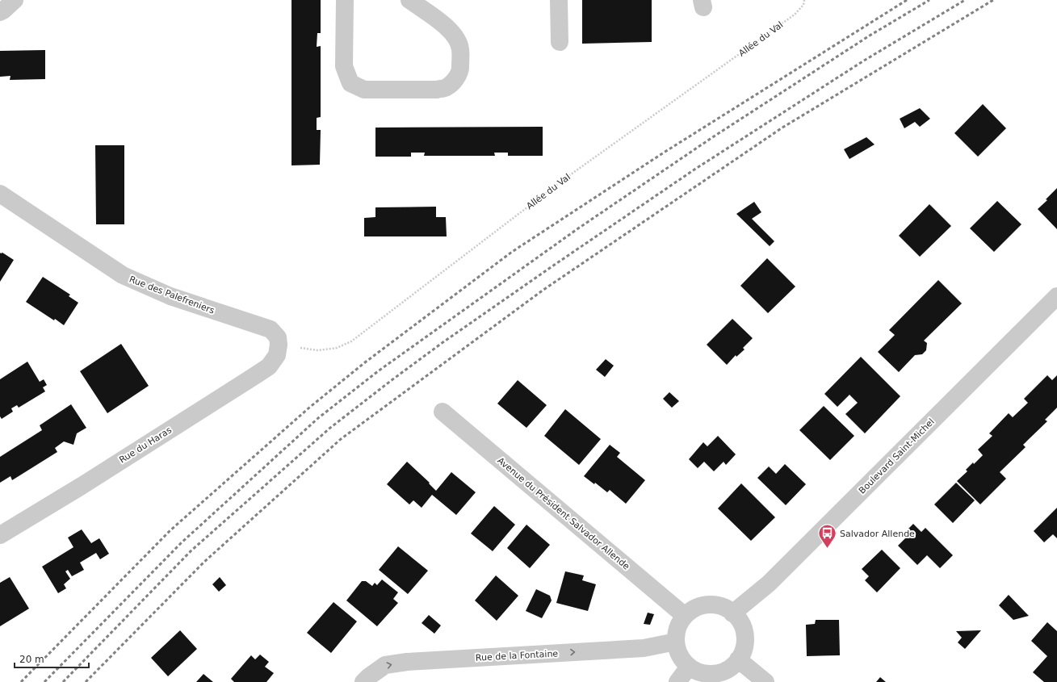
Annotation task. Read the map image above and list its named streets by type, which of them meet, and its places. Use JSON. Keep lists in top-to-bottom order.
{
  "streets": {
    "street": [
      "Rue des Palefreniers",
      "Rue du Haras",
      "Boulevard Saint-Michel",
      "Avenue du Président Salvador Allende",
      "Rue de la Fontaine"
    ],
    "path": ["Allée du Val"]
  },
  "crossings": [
    ["Allée du Val", "Rue des Palefreniers"],
    ["Allée du Val", "Rue du Haras"],
    ["Rue des Palefreniers", "Rue du Haras"],
    ["Boulevard Saint-Michel", "Avenue du Président Salvador Allende"],
    ["Boulevard Saint-Michel", "Rue de la Fontaine"],
    ["Avenue du Président Salvador Allende", "Rue de la Fontaine"]
  ],
  "one_way": ["Rue de la Fontaine"],
  "places": {
    "bus stop": ["Salvador Allende"]
  },
  "scale_bar": "20 m"
}
